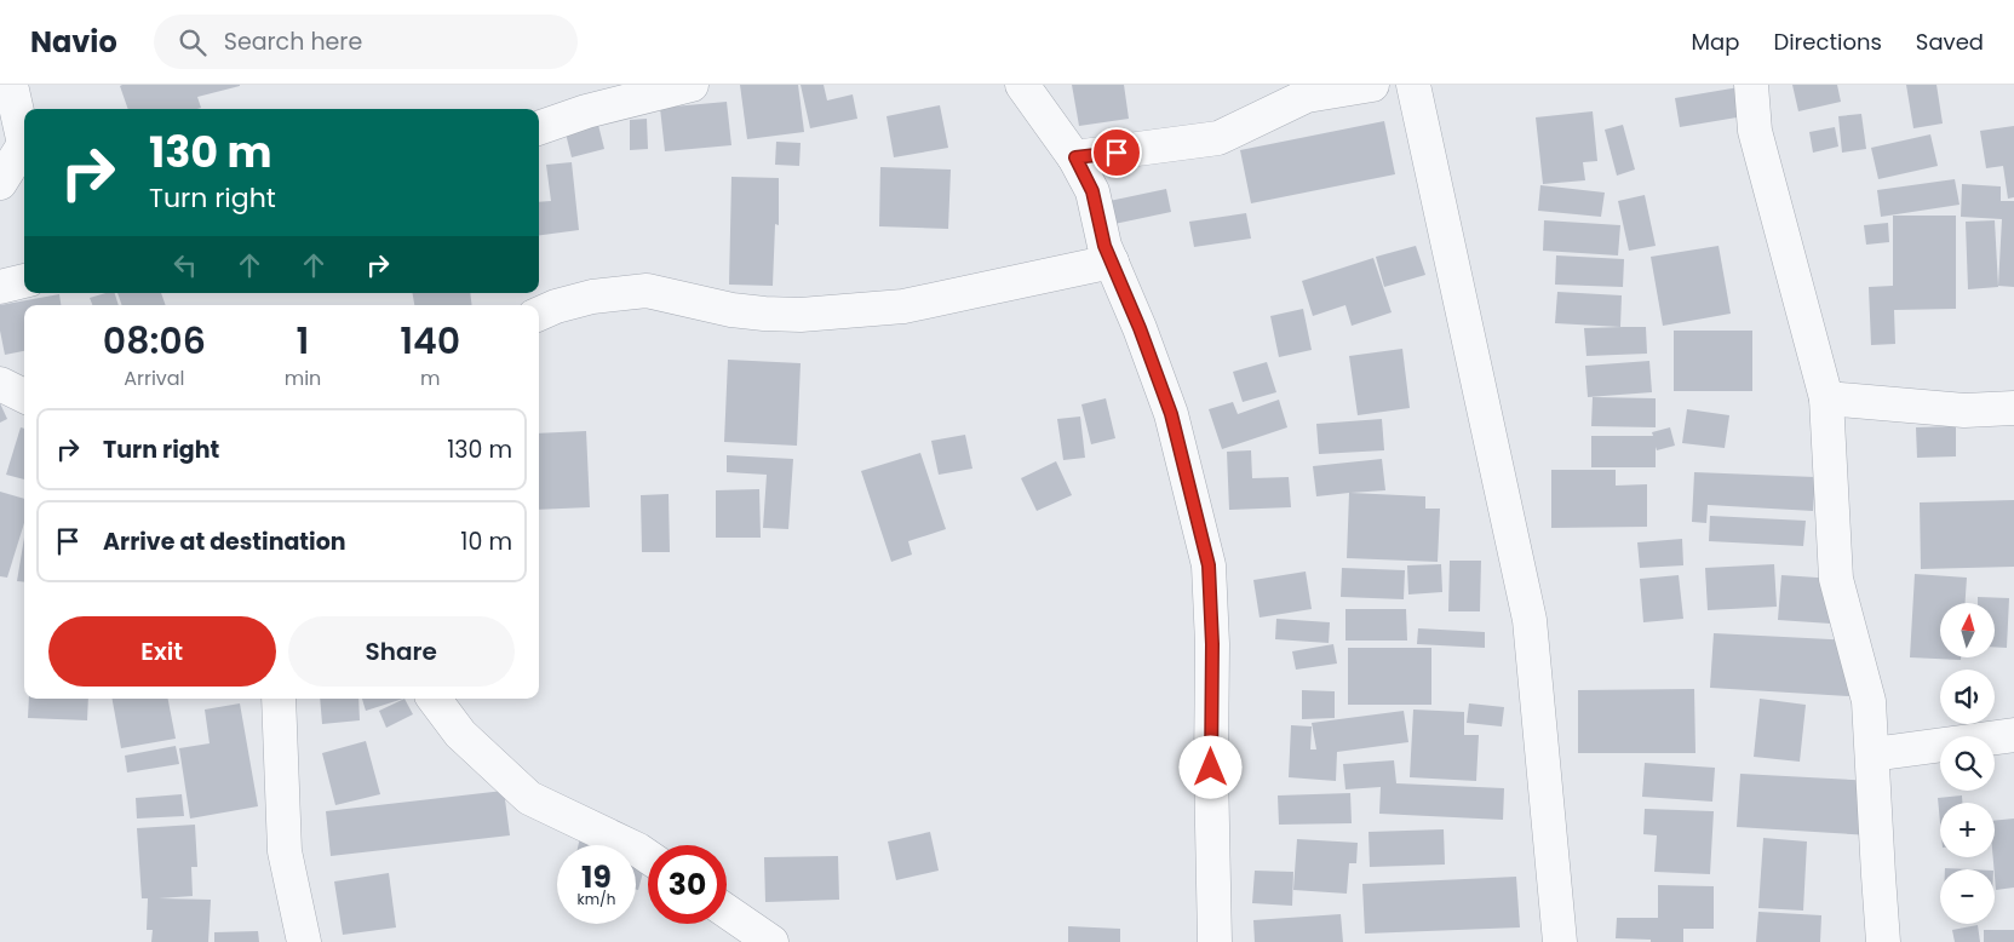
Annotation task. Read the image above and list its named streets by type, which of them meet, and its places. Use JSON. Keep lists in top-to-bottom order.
{
  "north": "top",
  "page": {
    "header": "Navio",
    "search": "Search here",
    "nav": ["Map", "Directions", "Saved"],
    "turn": ["130 m", "Turn right"],
    "eta": [
      "08:06",
      "Arrival",
      "1",
      "min",
      "140",
      "m"
    ],
    "list": [
      {
        "name": "Turn right",
        "value": "130 m"
      },
      {
        "name": "Arrive at destination",
        "value": "10 m"
      }
    ],
    "map_buttons": ["+", "−"],
    "buttons": ["Exit", "Share"],
    "speed": "19 km/h",
    "limit": "30"
  }
}
